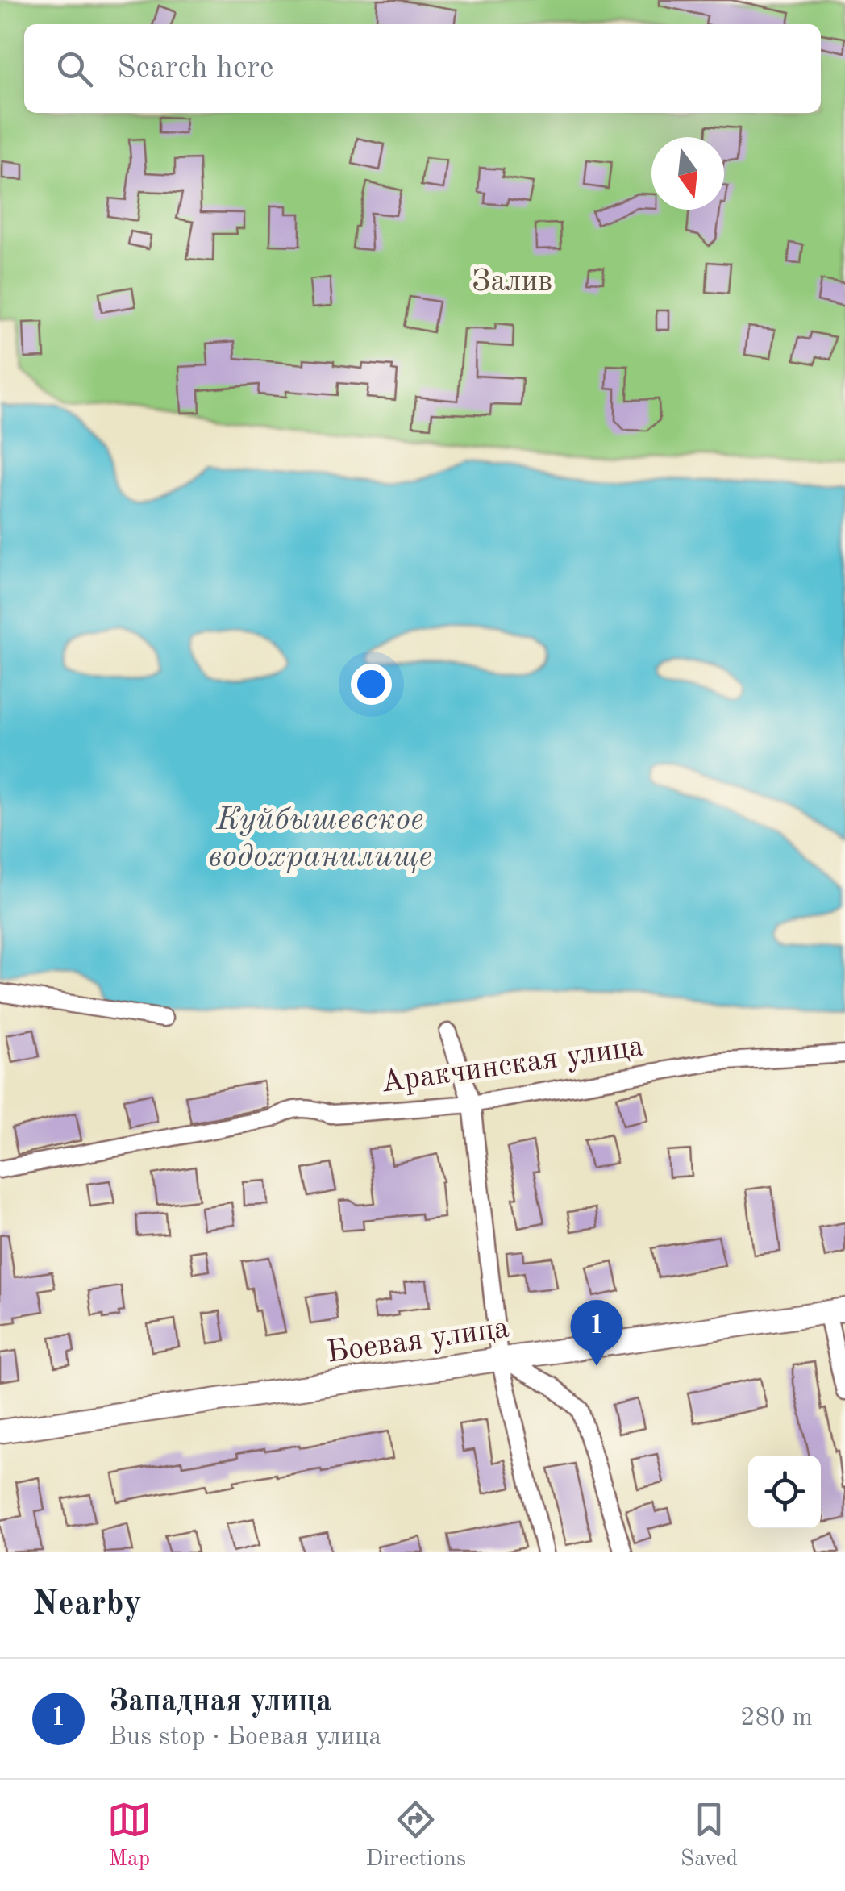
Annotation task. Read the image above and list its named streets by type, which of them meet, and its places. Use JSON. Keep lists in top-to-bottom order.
{
  "streets": {
    "main road": ["Боевая улица"],
    "street": ["Аракчинская улица"]
  },
  "water": ["Куйбышевское водохранилище"],
  "parks": ["Залив"],
  "north": "bottom",
  "page": {
    "search": "Search here",
    "pins": "1",
    "heading": "Nearby",
    "list": [
      {
        "mark": "1",
        "name": "Западная улица",
        "note": "Bus stop · Боевая улица",
        "value": "280 m"
      }
    ],
    "nav": ["Map", "Directions", "Saved"]
  }
}
